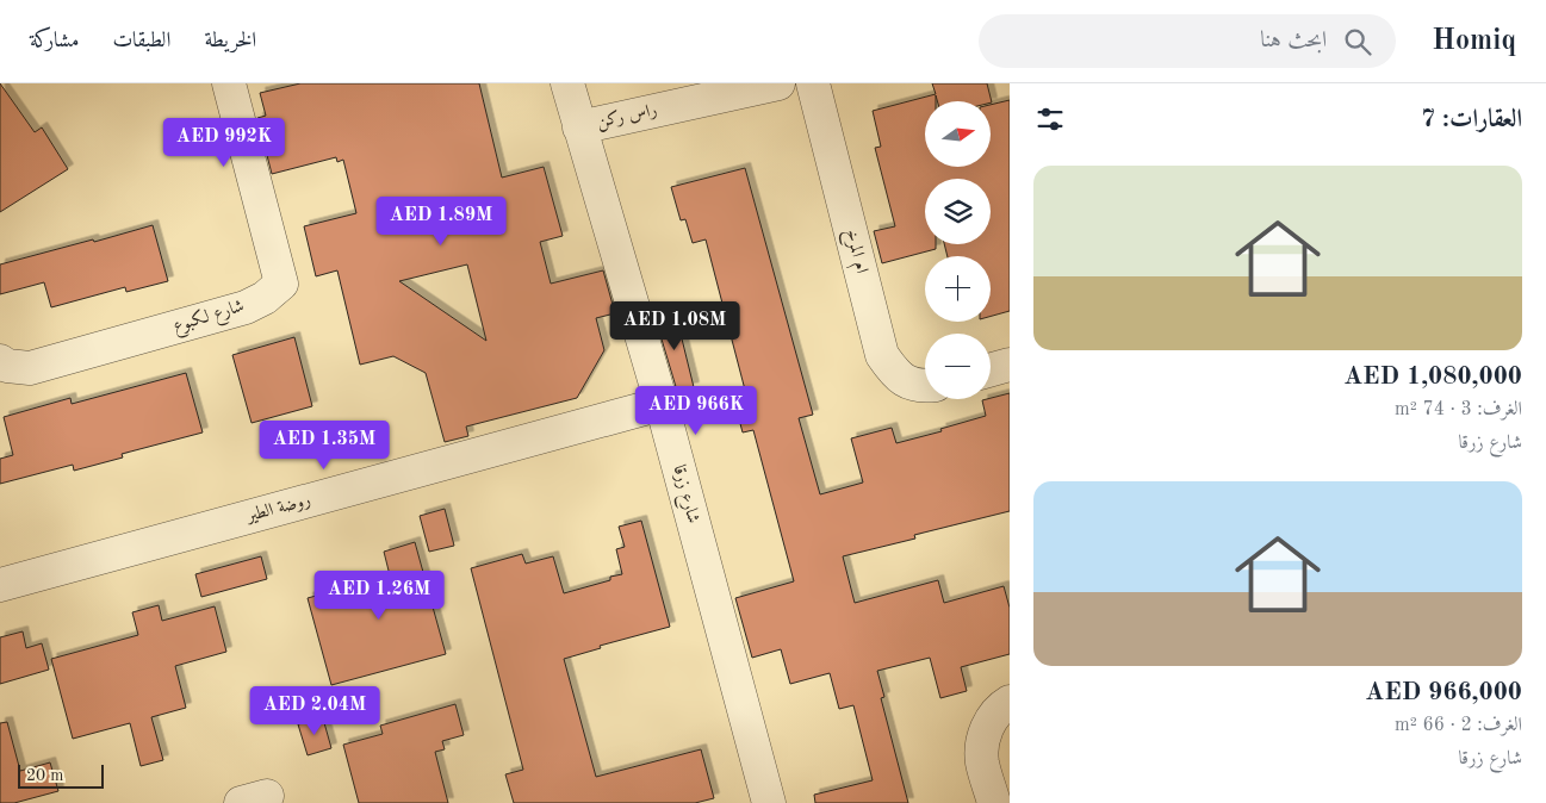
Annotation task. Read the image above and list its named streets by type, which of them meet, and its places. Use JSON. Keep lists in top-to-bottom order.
{
  "streets": {
    "street": [
      "راس ركن",
      "ام المرخ",
      "شارع لكبوع",
      "شارع زرقا",
      "روضة الطير"
    ]
  },
  "crossings": [
    ["راس ركن", "شارع زرقا"],
    ["شارع زرقا", "روضة الطير"]
  ],
  "scale_bar": "20 m",
  "north": "right",
  "page": {
    "header": "Homiq",
    "search": "ابحث هنا",
    "nav": ["الخريطة", "الطبقات", "مشاركة"],
    "heading": "العقارات: 7",
    "map_buttons": ["+", "−"],
    "price": [
      "AED 992K",
      "AED 1.89M",
      "AED 1.08M",
      "AED 966K",
      "AED 1.35M",
      "AED 1.26M",
      "AED 2.04M"
    ],
    "list": [
      {
        "name": "AED 1,080,000",
        "note": "الغرف: 3 · 74 m² · شارع زرقا"
      },
      {
        "name": "AED 966,000",
        "note": "الغرف: 2 · 66 m² · شارع زرقا"
      }
    ],
    "scale": "20 m"
  }
}
